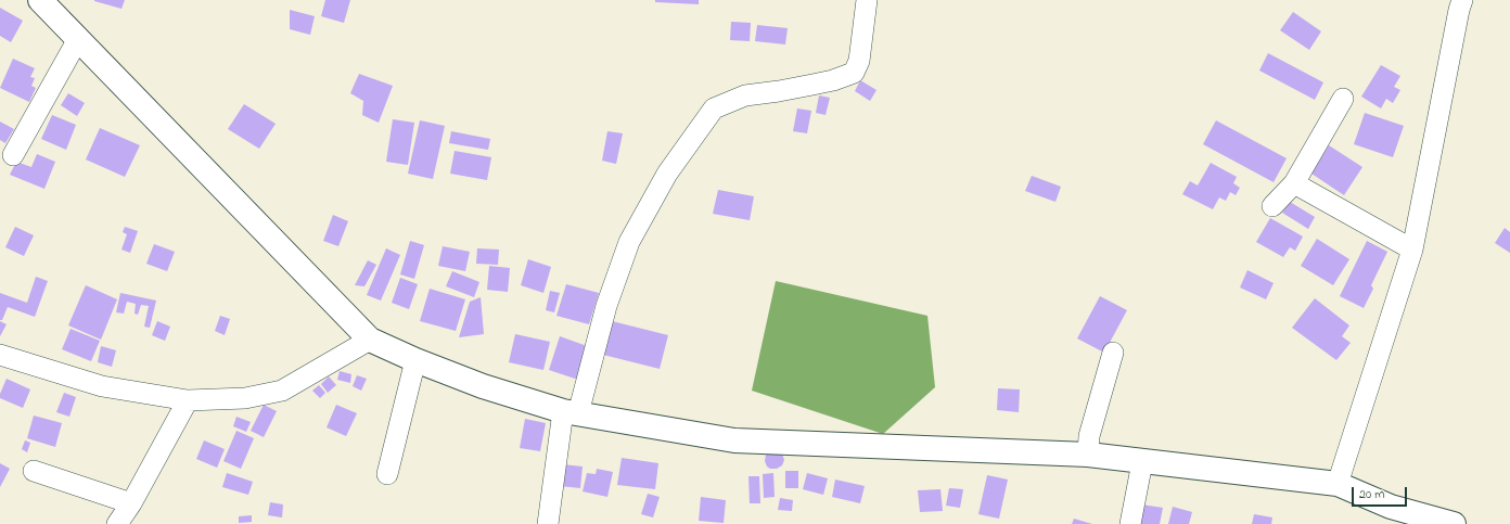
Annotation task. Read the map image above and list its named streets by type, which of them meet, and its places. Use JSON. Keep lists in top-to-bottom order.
{
  "scale_bar": "20 m"
}
